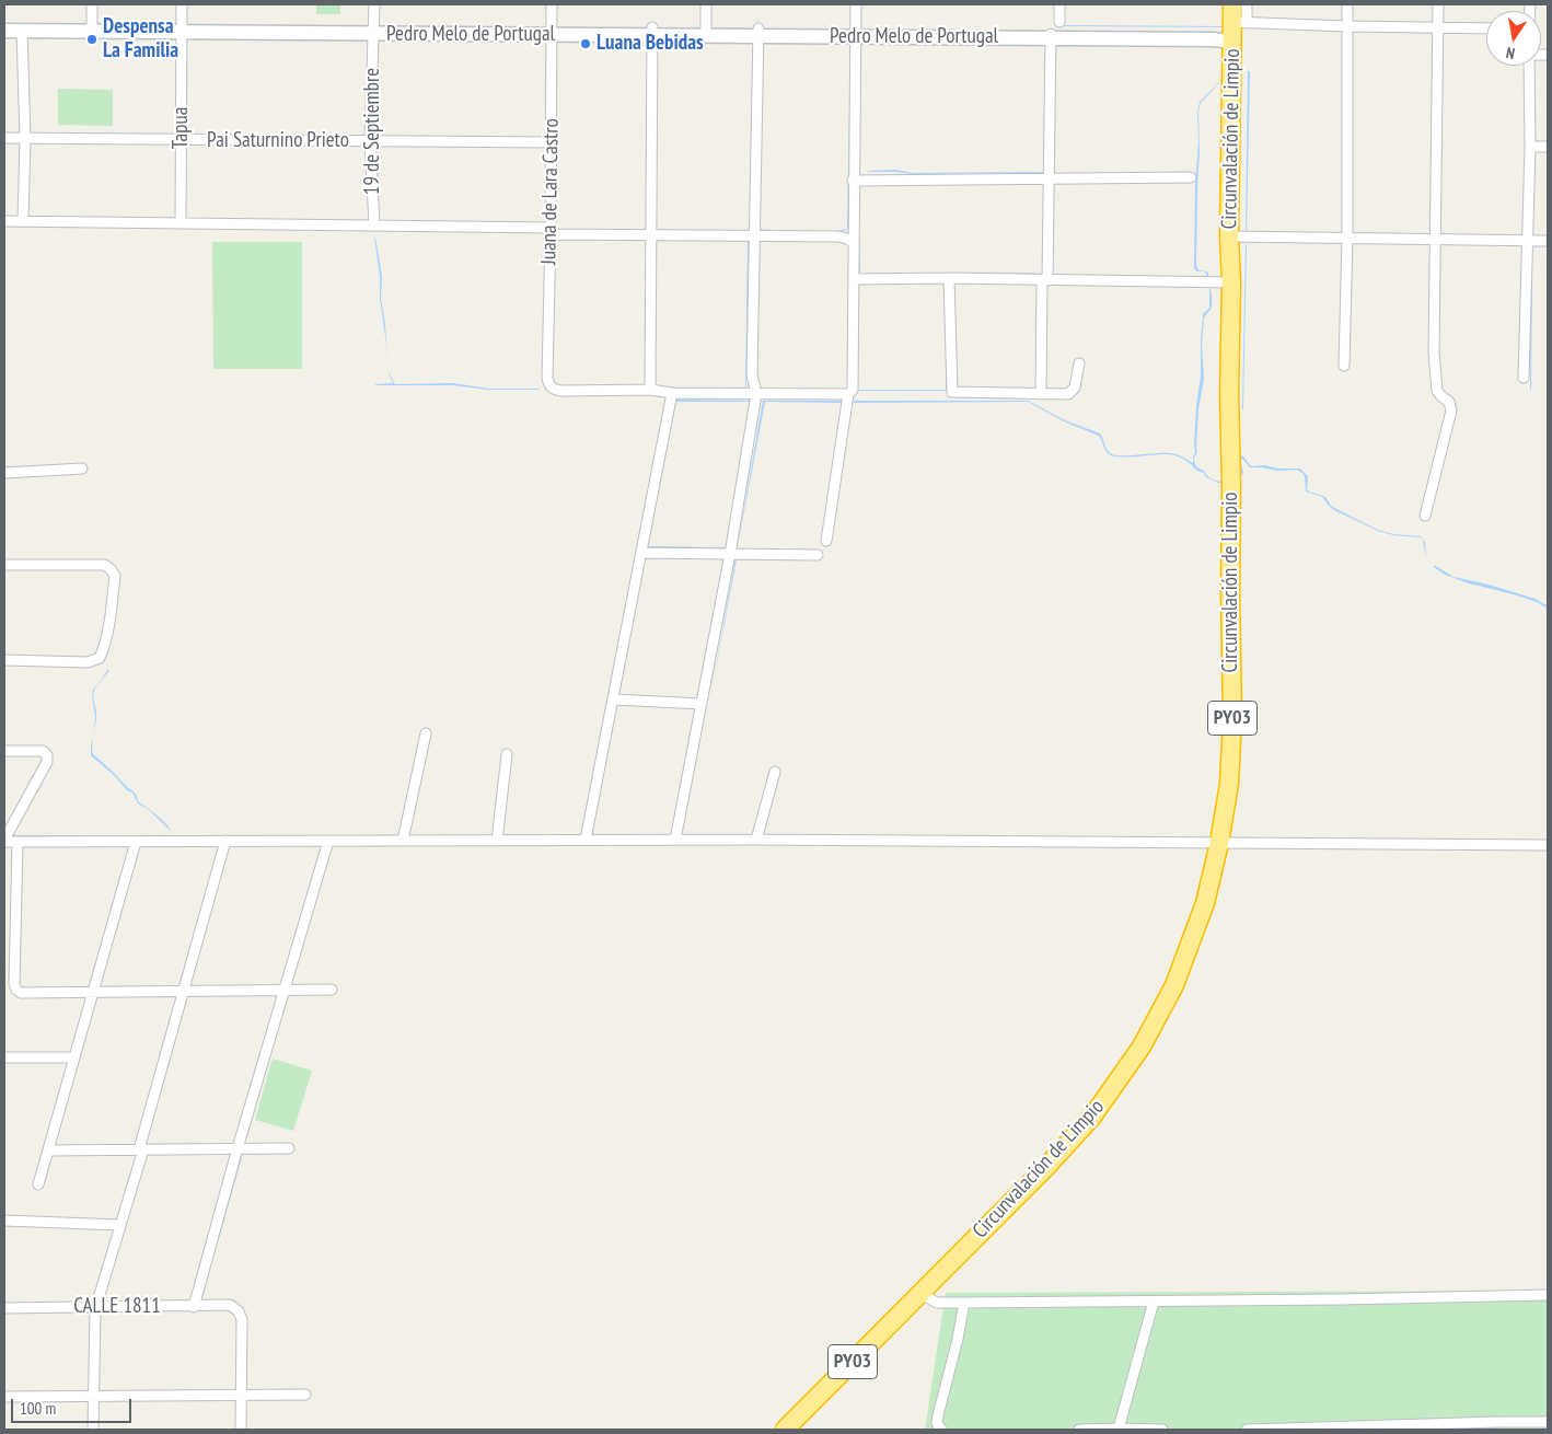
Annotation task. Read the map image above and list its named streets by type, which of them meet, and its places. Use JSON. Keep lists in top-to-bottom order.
{
  "streets": {
    "highway": ["Circunvalación de Limpio", "PY03"],
    "street": [
      "Pedro Melo de Portugal",
      "Tapua",
      "19 de Septiembre",
      "Pai Saturnino Prieto",
      "Juana de Lara Castro",
      "CALLE 1811"
    ]
  },
  "crossings": [
    ["Pedro Melo de Portugal", "Tapua"],
    ["Pedro Melo de Portugal", "19 de Septiembre"],
    ["Pedro Melo de Portugal", "Circunvalación de Limpio"],
    ["Pedro Melo de Portugal", "Juana de Lara Castro"],
    ["Tapua", "Pai Saturnino Prieto"],
    ["19 de Septiembre", "Pai Saturnino Prieto"],
    ["Pai Saturnino Prieto", "Juana de Lara Castro"]
  ],
  "places": ["Despensa La Familia", "Luana Bebidas"],
  "scale_bar": "100 m",
  "north": "bottom"
}
